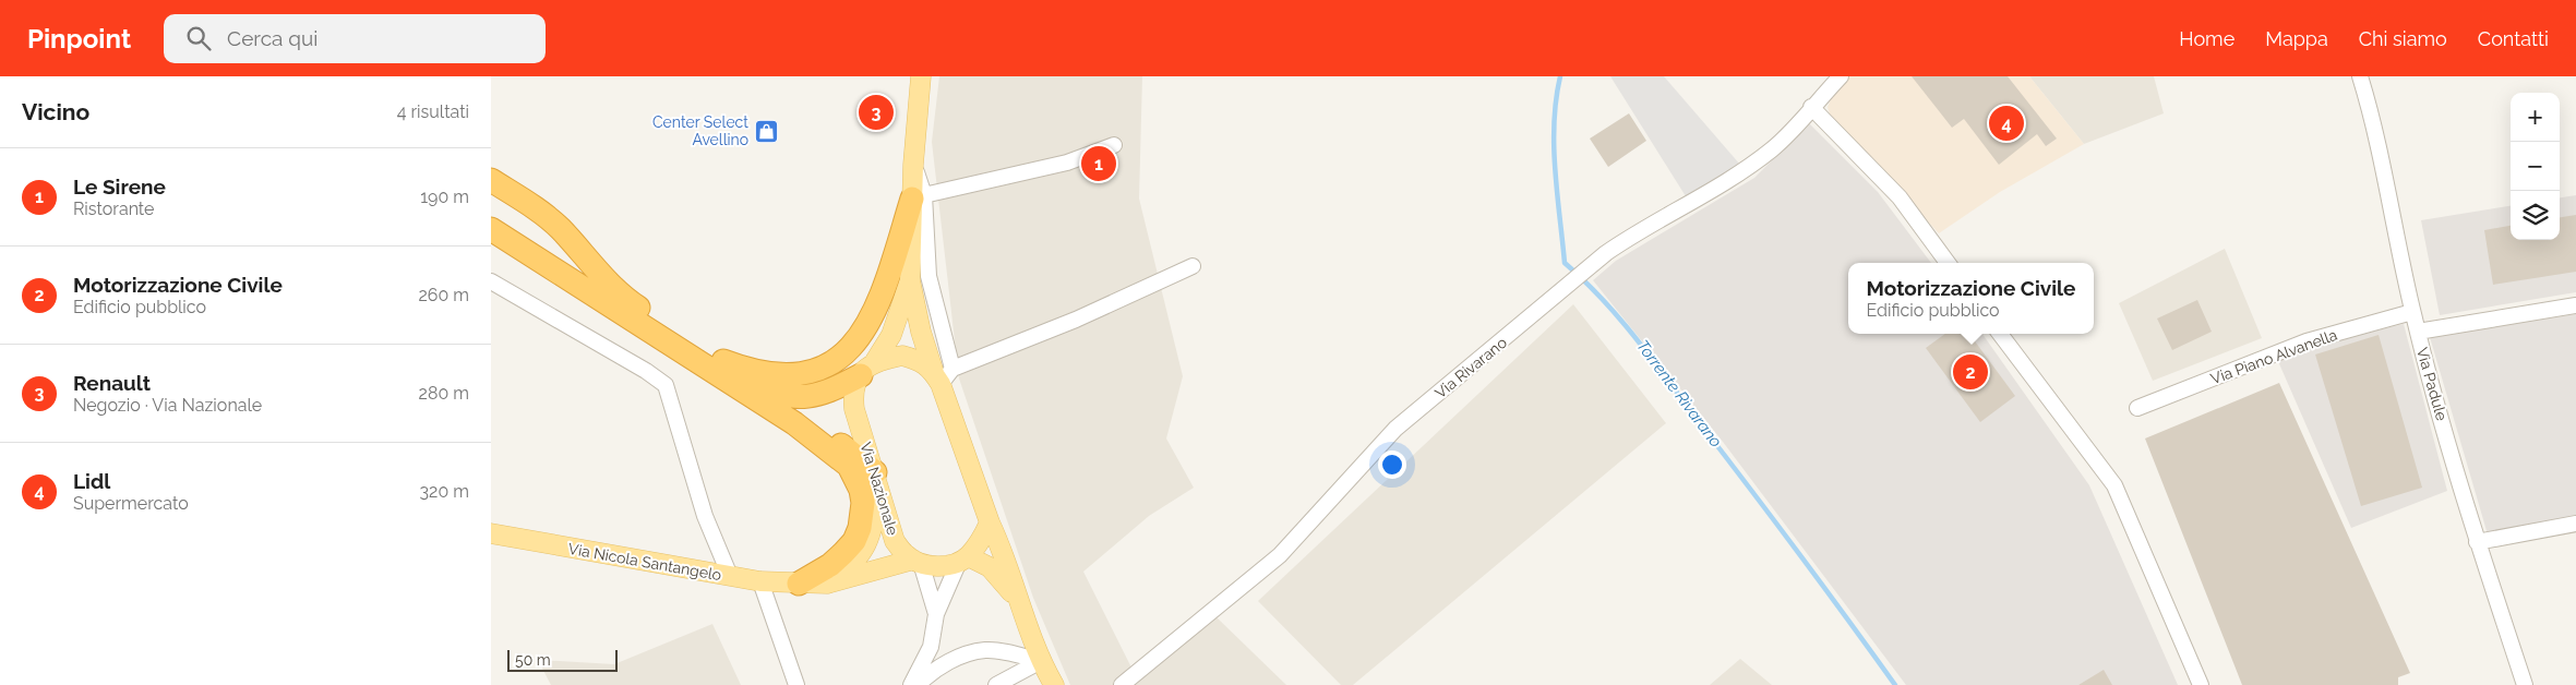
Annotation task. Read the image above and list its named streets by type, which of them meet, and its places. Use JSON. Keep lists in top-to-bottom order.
{
  "streets": {
    "main road": ["Via Nazionale", "Via Nicola Santangelo"],
    "street": ["Via Piano Alvanella", "Via Rivarano", "Via Padule"]
  },
  "crossings": [
    ["Via Piano Alvanella", "Via Padule"]
  ],
  "water": ["Torrente Rivarano"],
  "places": {
    "shop": ["Center Select Avellino"]
  },
  "scale_bar": "50 m",
  "page": {
    "header": "Pinpoint",
    "search": "Cerca qui",
    "nav": [
      "Home",
      "Mappa",
      "Chi siamo",
      "Contatti"
    ],
    "heading": ["Vicino", "4 risultati"],
    "map_buttons": ["+", "−"],
    "pins": [
      "3",
      "4",
      "1",
      "2"
    ],
    "list": [
      {
        "mark": "1",
        "name": "Le Sirene",
        "note": "Ristorante",
        "value": "190 m"
      },
      {
        "mark": "2",
        "name": "Motorizzazione Civile",
        "note": "Edificio pubblico",
        "value": "260 m"
      },
      {
        "mark": "3",
        "name": "Renault",
        "note": "Negozio · Via Nazionale",
        "value": "280 m"
      },
      {
        "mark": "4",
        "name": "Lidl",
        "note": "Supermercato",
        "value": "320 m"
      }
    ],
    "popup": ["Motorizzazione Civile", "Edificio pubblico"],
    "scale": "50 m"
  }
}
